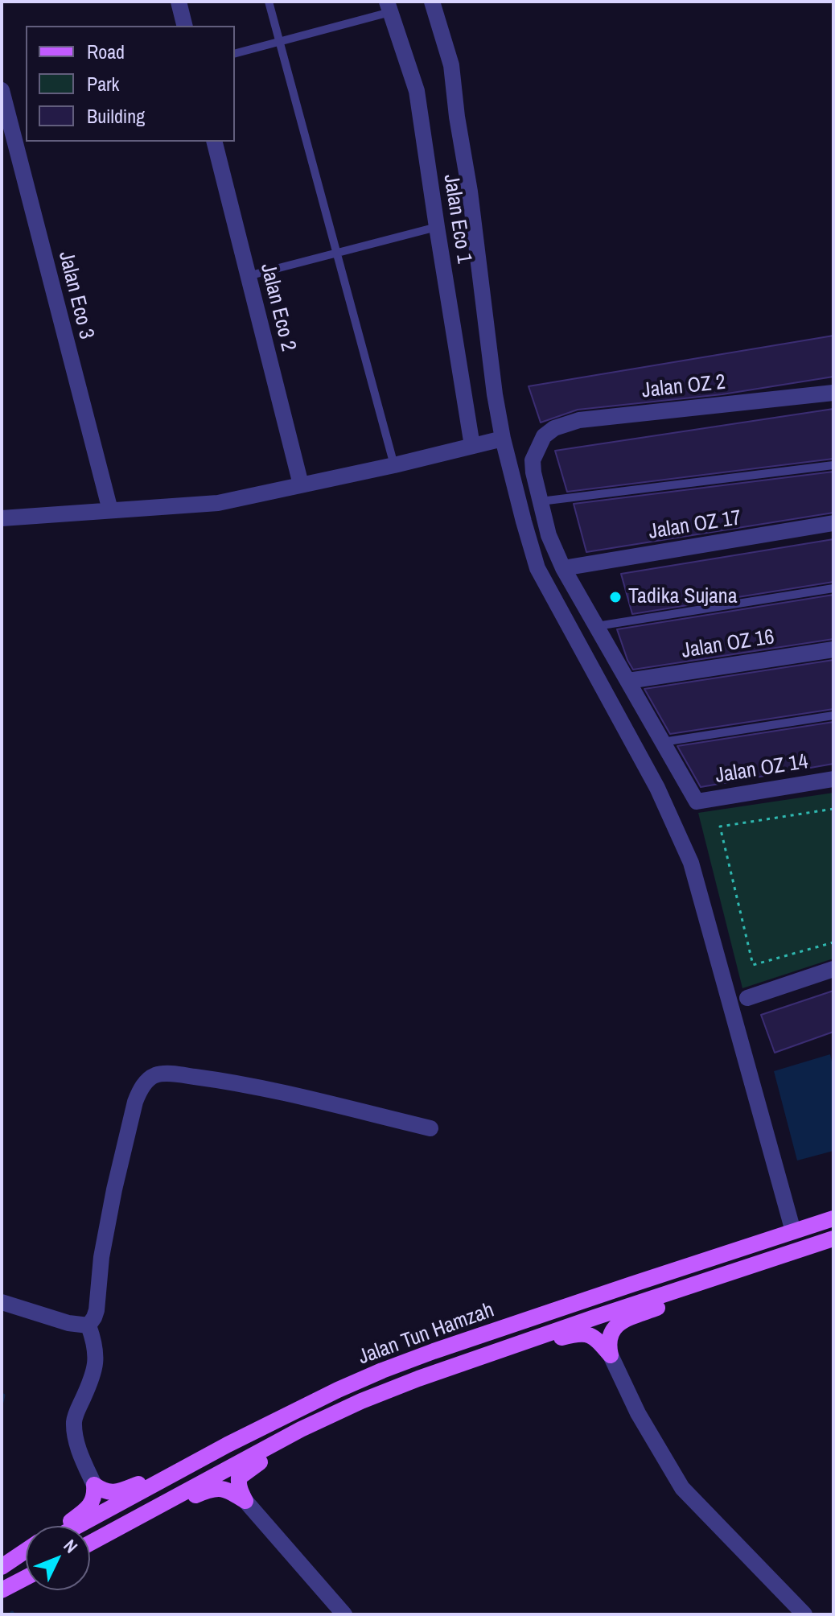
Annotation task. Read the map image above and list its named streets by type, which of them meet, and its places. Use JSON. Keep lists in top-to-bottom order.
{
  "streets": {
    "main road": ["Jalan Tun Hamzah"],
    "street": [
      "Jalan Eco 1",
      "Jalan Eco 3",
      "Jalan Eco 2",
      "Jalan OZ 2",
      "Jalan OZ 17",
      "Jalan OZ 16",
      "Jalan OZ 14"
    ]
  },
  "places": ["Tadika Sujana"],
  "legend": ["Road", "Park", "Building"],
  "north": "top right"
}
